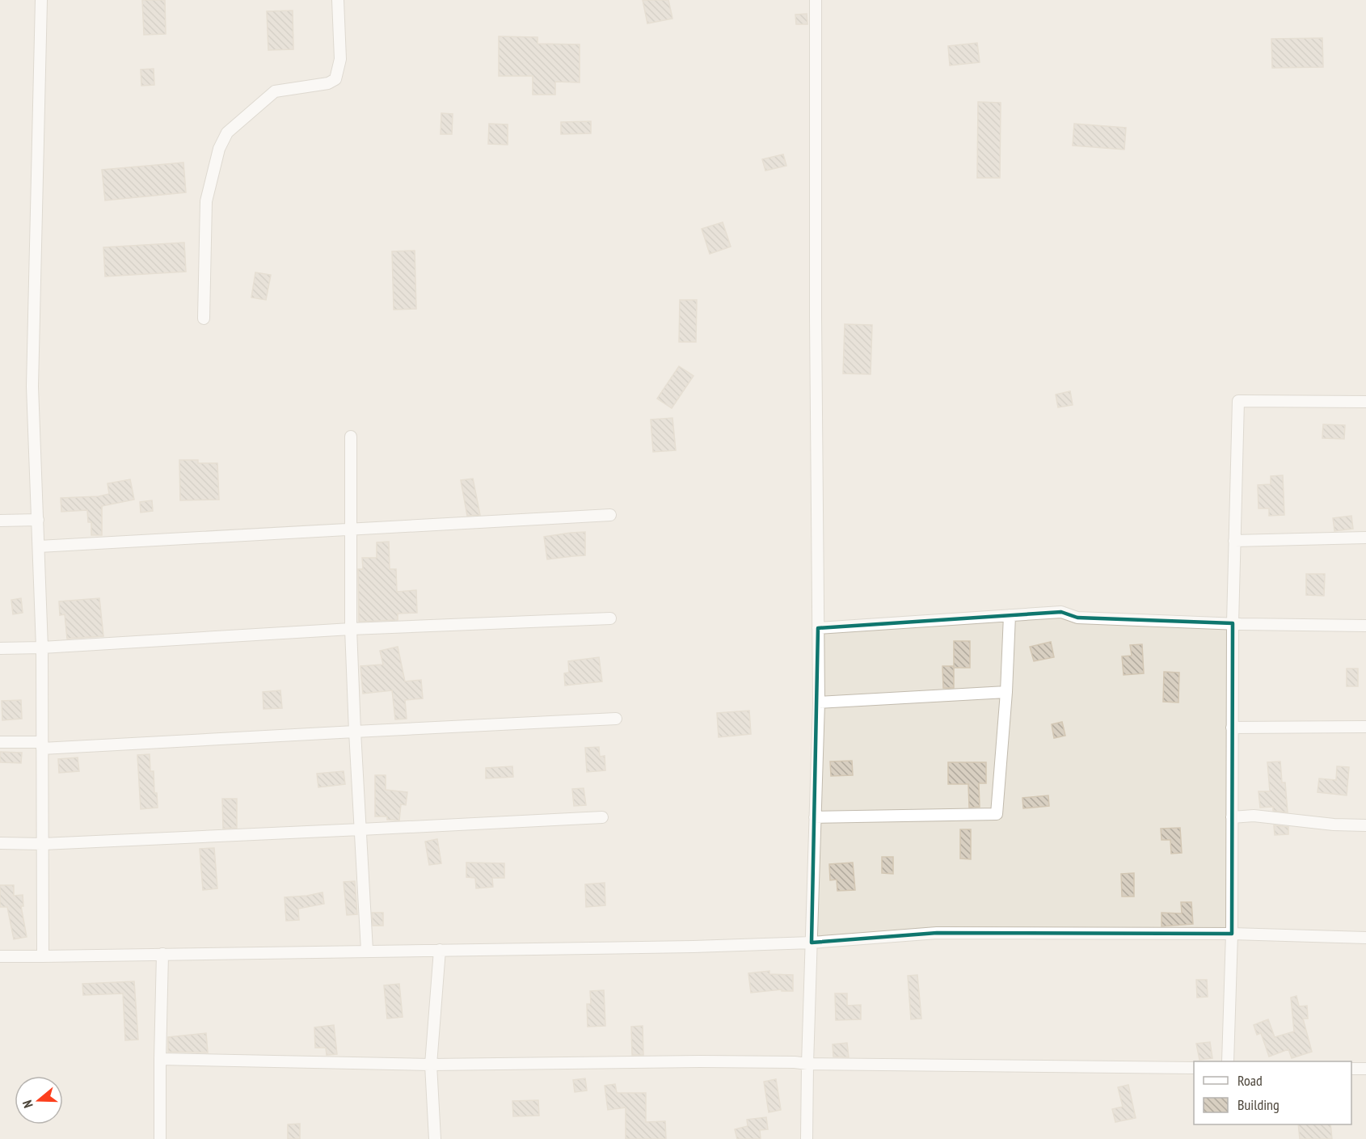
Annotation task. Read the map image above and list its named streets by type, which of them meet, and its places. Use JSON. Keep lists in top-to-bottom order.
{
  "legend": ["Road", "Building"],
  "north": "left"
}
